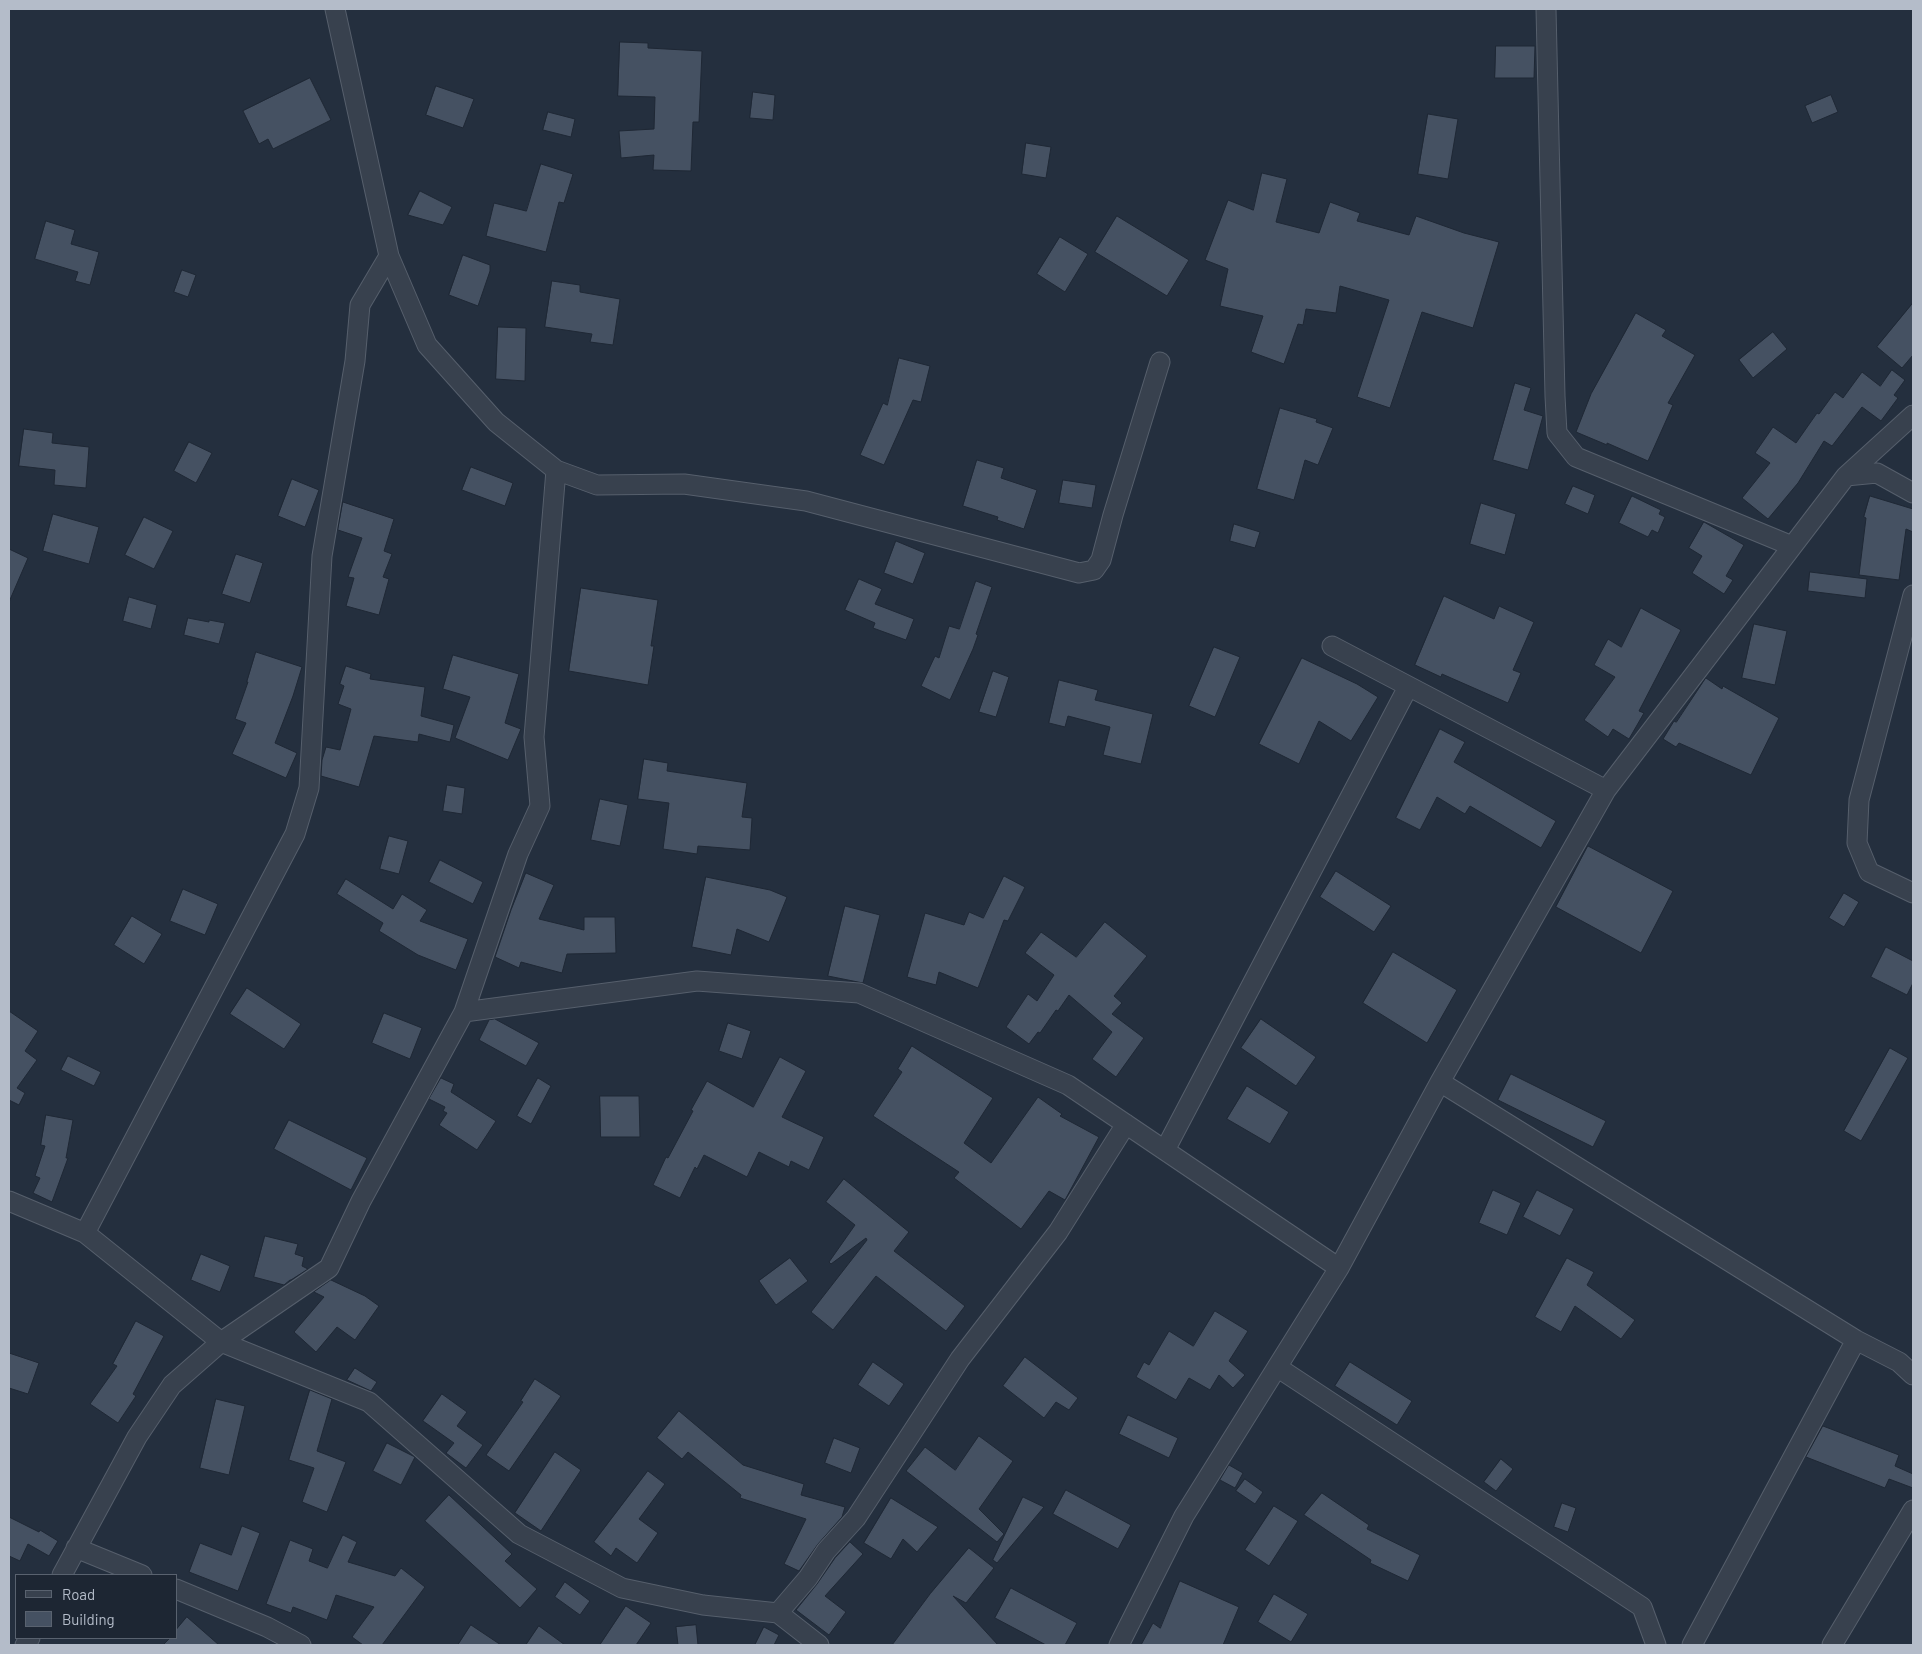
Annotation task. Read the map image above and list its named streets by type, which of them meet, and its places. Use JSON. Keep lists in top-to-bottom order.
{
  "legend": ["Road", "Building"]
}
